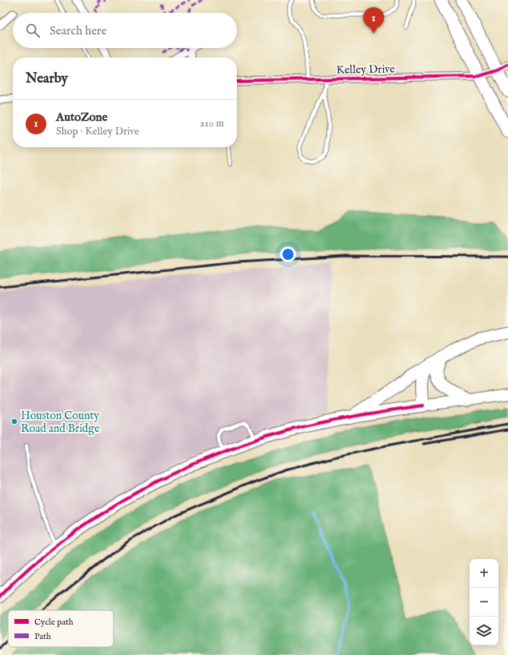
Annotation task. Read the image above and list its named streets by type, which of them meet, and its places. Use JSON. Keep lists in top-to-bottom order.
{
  "streets": {
    "street": ["Kelley Drive"]
  },
  "places": ["Houston County Road and Bridge"],
  "legend": ["Cycle path", "Path"],
  "page": {
    "pins": "1",
    "search": "Search here",
    "heading": "Nearby",
    "list": [
      {
        "mark": "1",
        "name": "AutoZone",
        "note": "Shop · Kelley Drive",
        "value": "210 m"
      }
    ],
    "map_buttons": ["+", "−"]
  }
}
